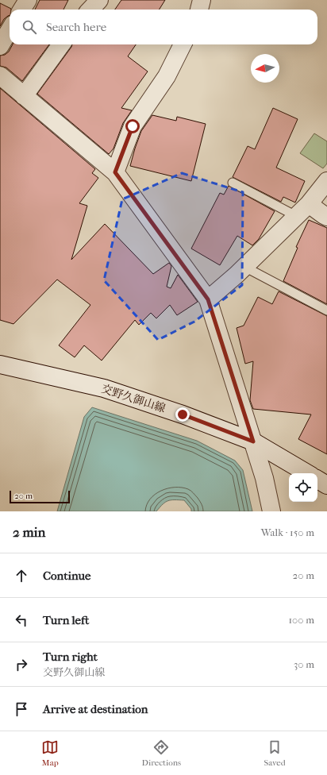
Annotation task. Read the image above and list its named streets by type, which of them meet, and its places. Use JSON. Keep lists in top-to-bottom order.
{
  "streets": {
    "street": ["交野久御山線"]
  },
  "scale_bar": "20 m",
  "north": "left",
  "page": {
    "search": "Search here",
    "scale": "20 m",
    "heading": ["2 min", "Walk · 150 m"],
    "list": [
      ["Continue", "20 m"],
      ["Turn left", "100 m"],
      ["Turn right", "交野久御山線", "30 m"],
      "Arrive at destination"
    ],
    "nav": ["Map", "Directions", "Saved"]
  }
}
